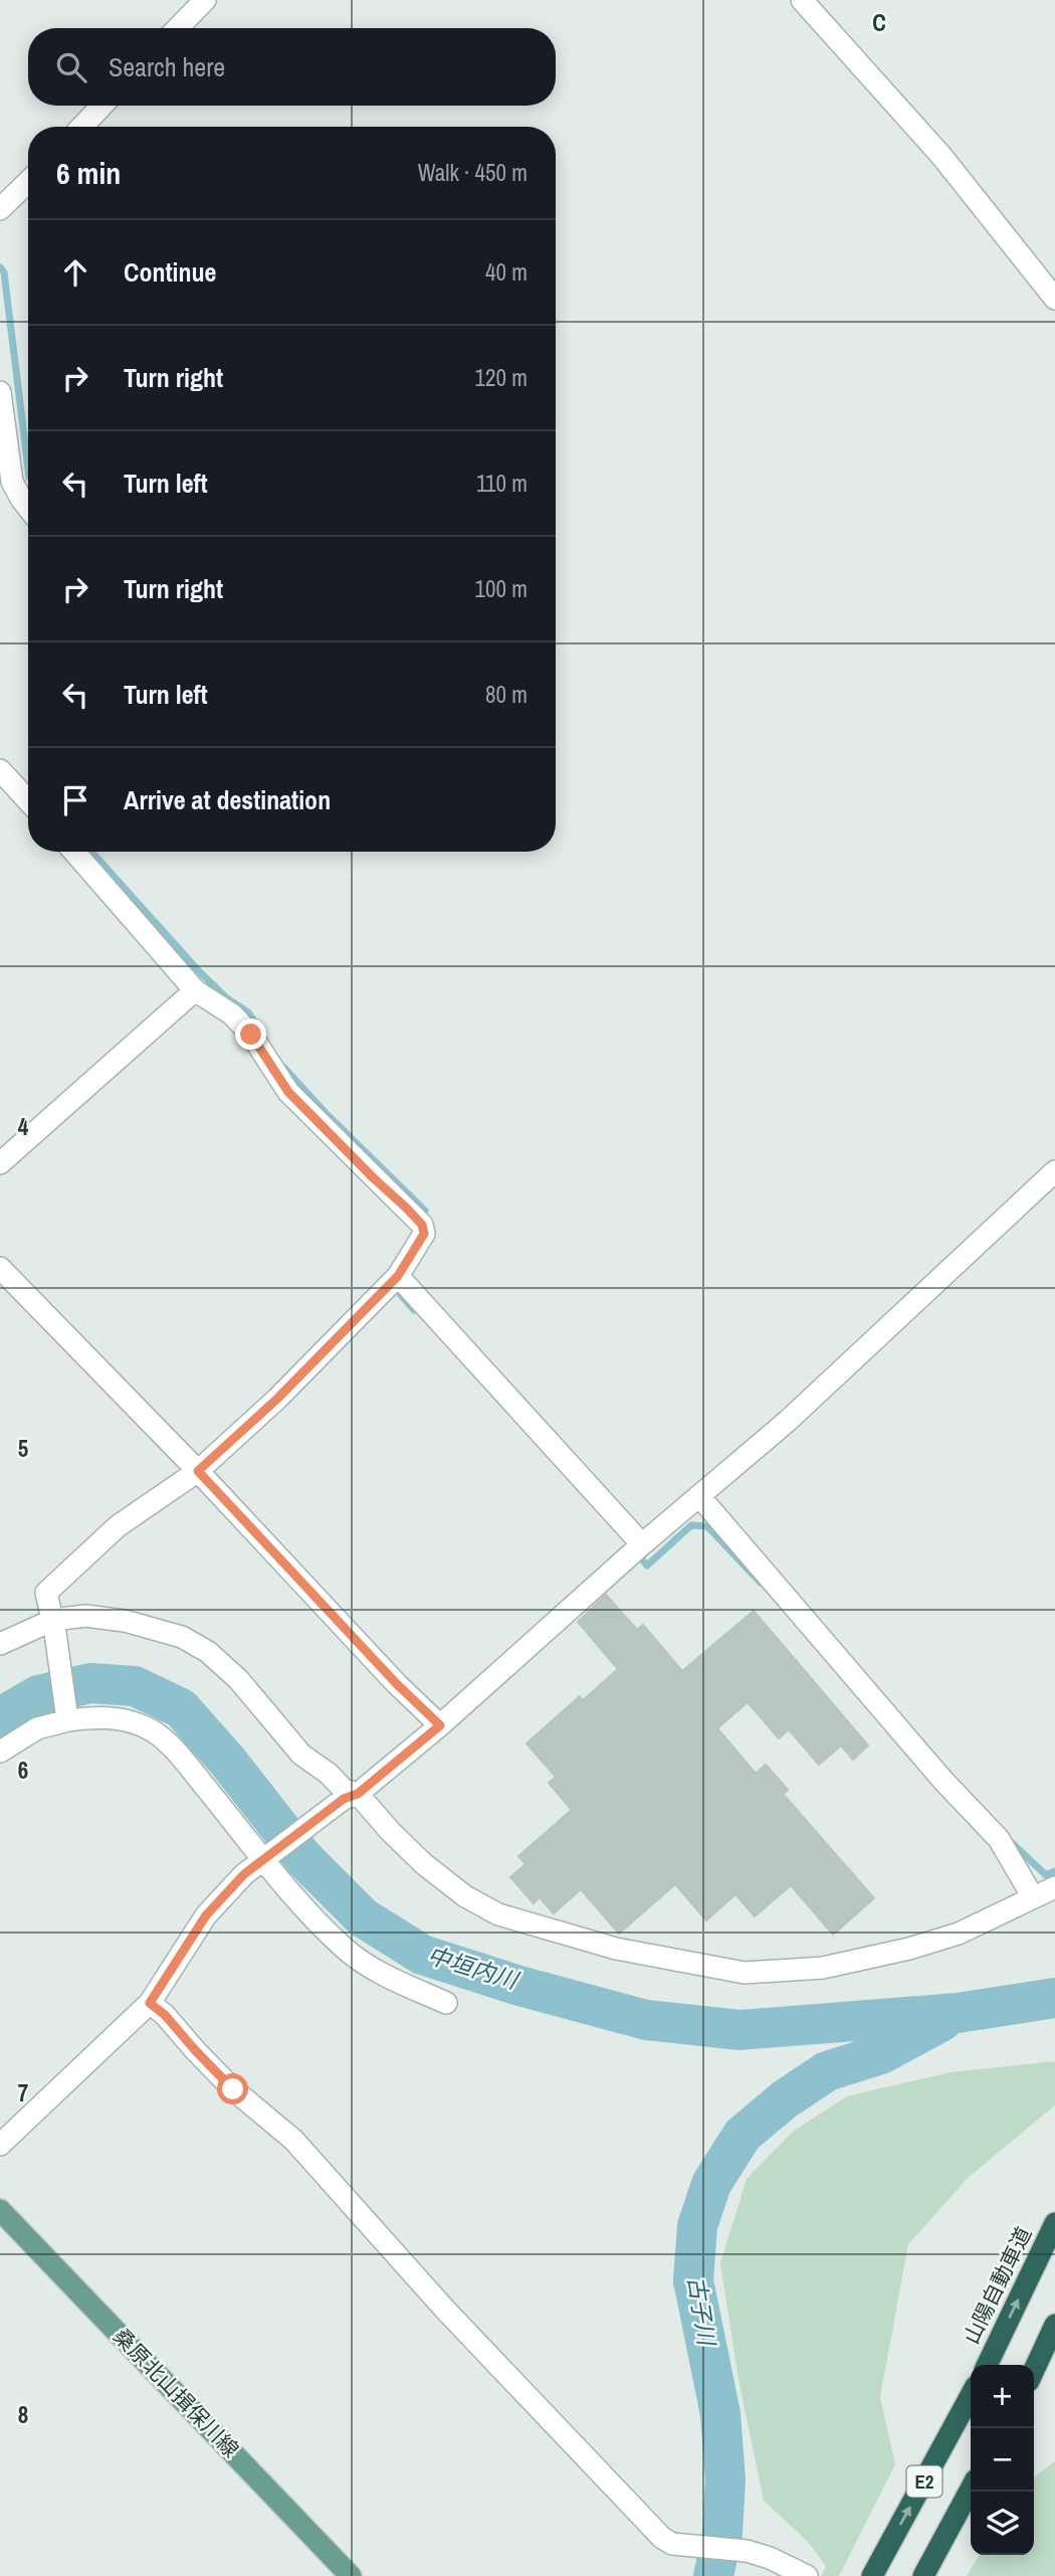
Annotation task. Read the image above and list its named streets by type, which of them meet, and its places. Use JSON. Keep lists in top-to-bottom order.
{
  "streets": {
    "highway": ["山陽自動車道", "E2"],
    "main road": ["桑原北山揖保川線"]
  },
  "water": ["中垣内川", "古子川"],
  "page": {
    "search": "Search here",
    "heading": ["6 min", "Walk · 450 m"],
    "list": [
      ["Continue", "40 m"],
      ["Turn right", "120 m"],
      ["Turn left", "110 m"],
      ["Turn right", "100 m"],
      ["Turn left", "80 m"],
      "Arrive at destination"
    ],
    "map_buttons": ["+", "−"]
  },
  "grid": {
    "columns": ["C"],
    "rows": [
      "4",
      "5",
      "6",
      "7",
      "8"
    ]
  }
}
